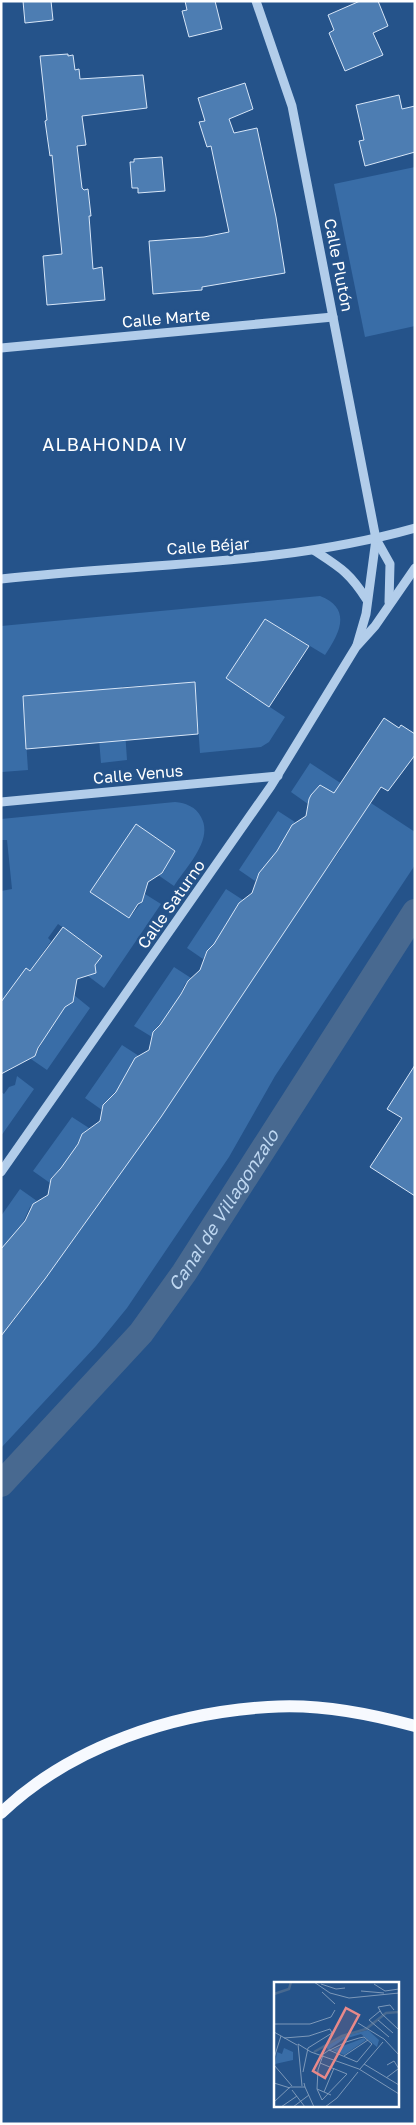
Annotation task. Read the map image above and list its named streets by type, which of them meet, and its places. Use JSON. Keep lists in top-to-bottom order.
{
  "streets": {
    "street": [
      "Calle Plutón",
      "Calle Marte",
      "Calle Béjar",
      "Calle Venus",
      "Calle Saturno"
    ]
  },
  "crossings": [
    ["Calle Plutón", "Calle Marte"],
    ["Calle Plutón", "Calle Béjar"],
    ["Calle Plutón", "Calle Saturno"],
    ["Calle Béjar", "Calle Saturno"],
    ["Calle Venus", "Calle Saturno"]
  ],
  "districts": ["ALBAHONDA IV"],
  "water": ["Canal de Villagonzalo"]
}
